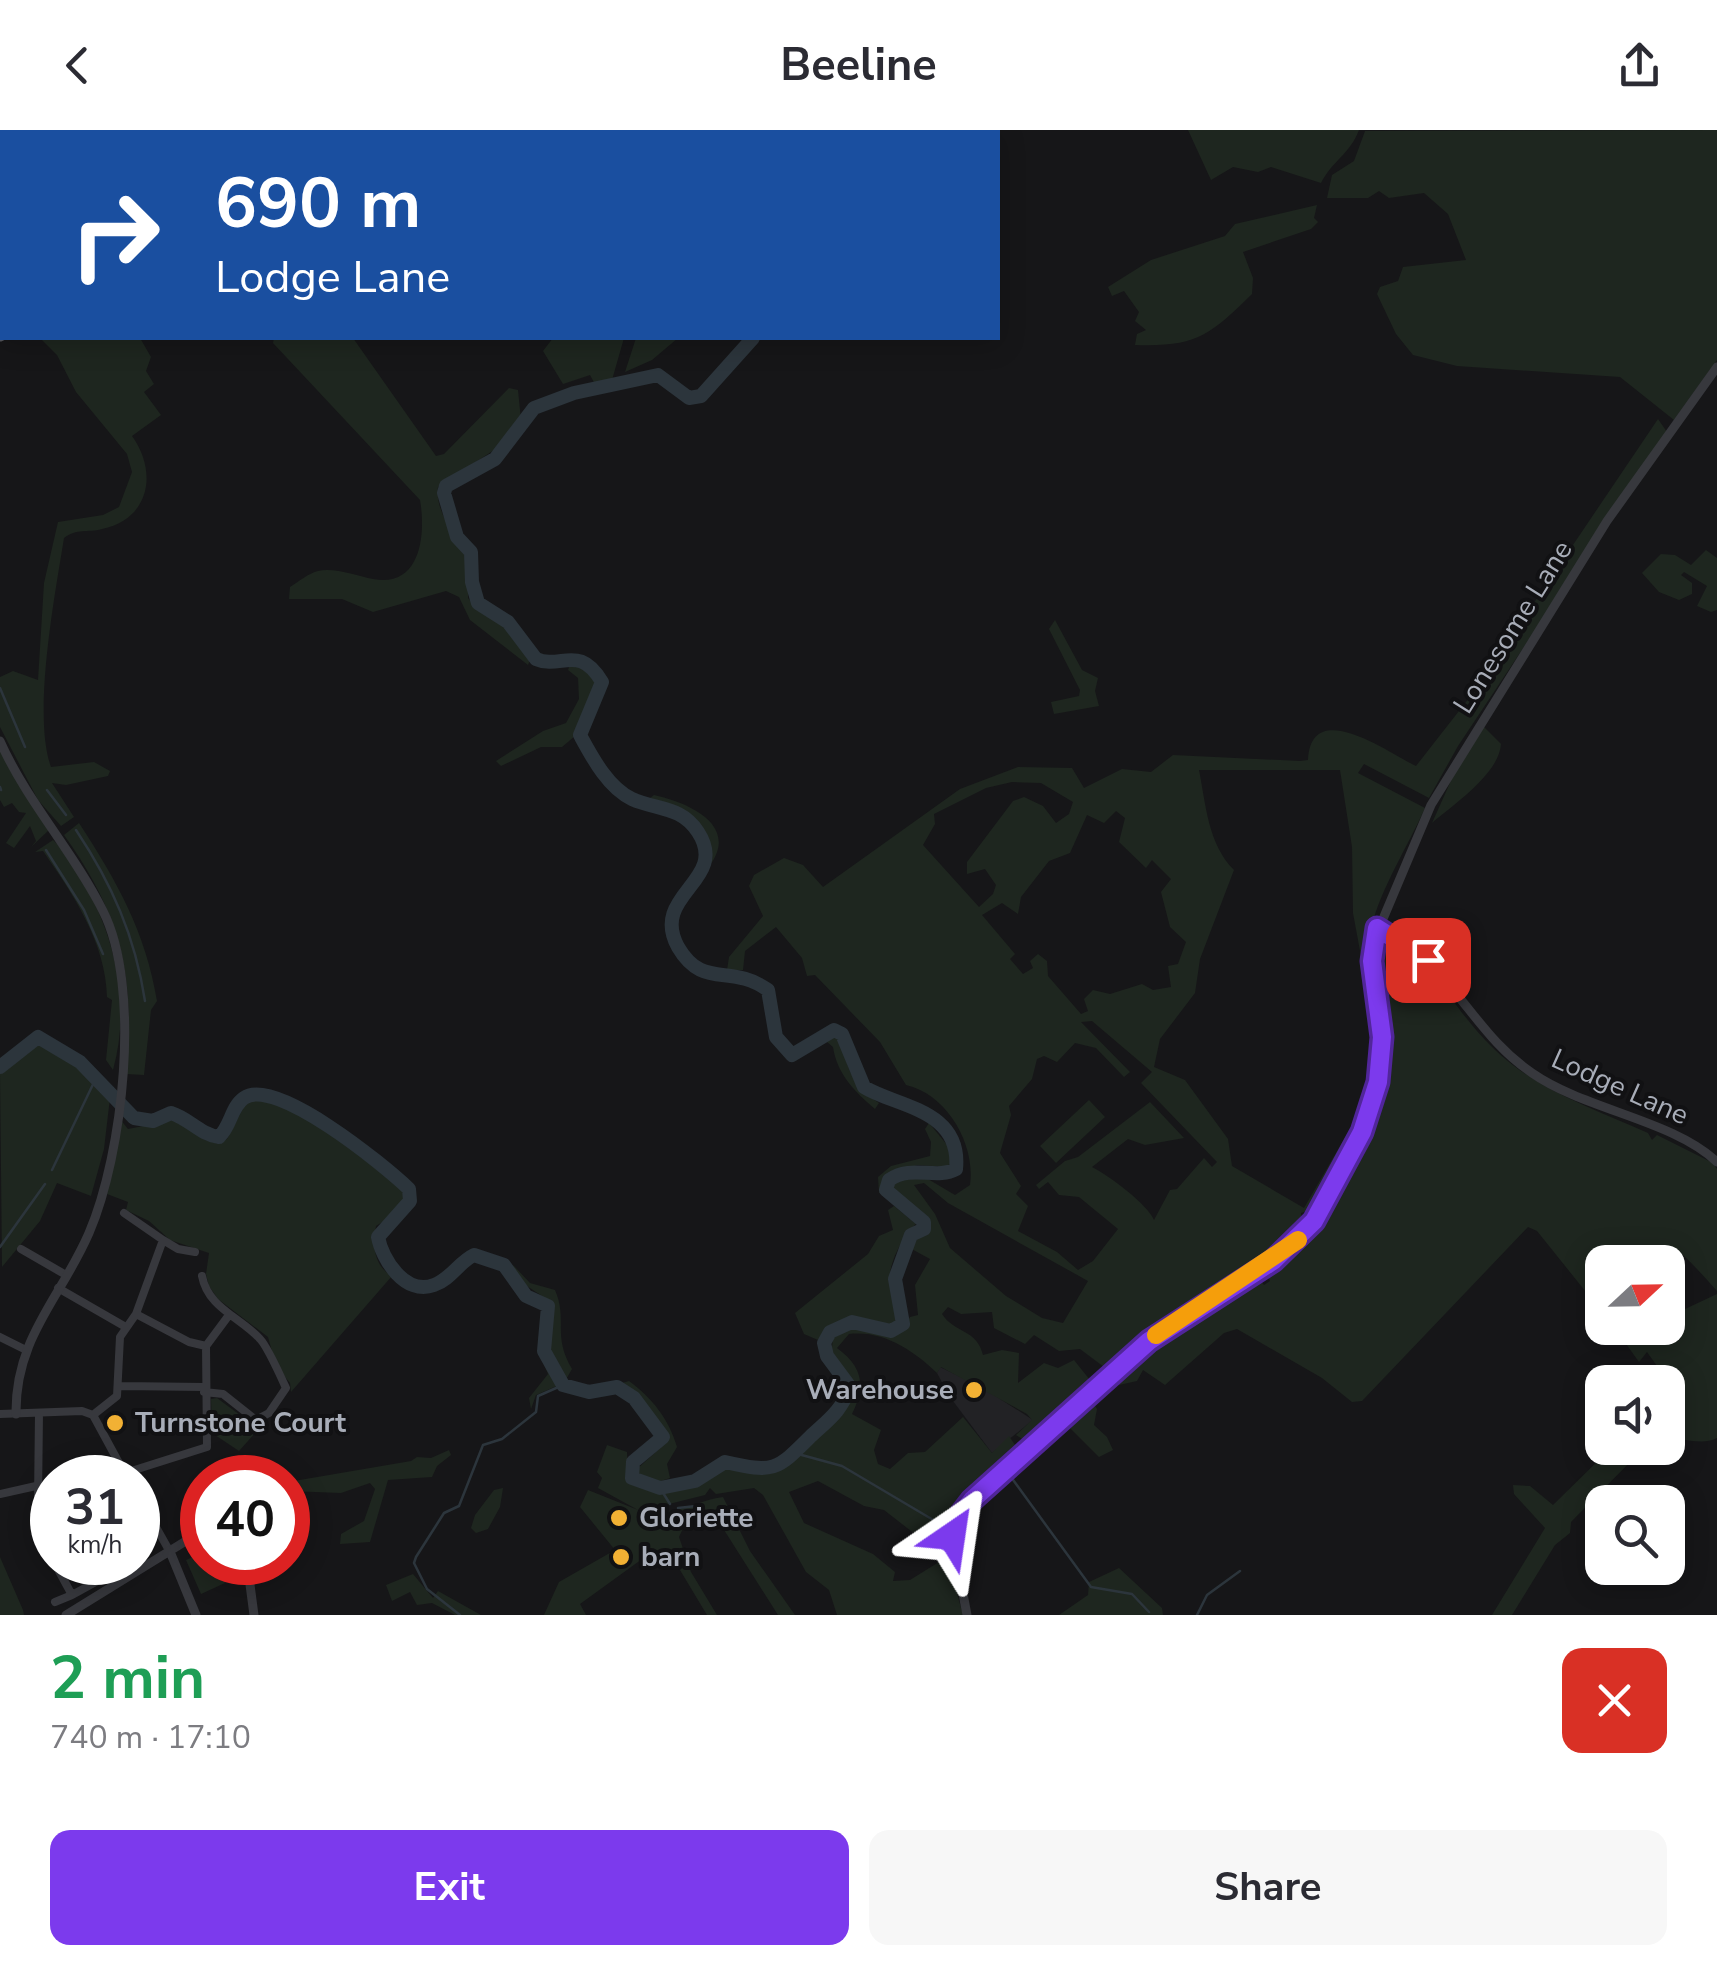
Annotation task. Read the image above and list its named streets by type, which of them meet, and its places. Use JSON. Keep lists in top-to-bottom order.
{
  "streets": {
    "street": ["Lonesome Lane", "Lodge Lane"]
  },
  "crossings": [
    ["Lonesome Lane", "Lodge Lane"]
  ],
  "places": [
    "Warehouse",
    "Turnstone Court",
    "Gloriette",
    "barn"
  ],
  "north": "right",
  "page": {
    "header": "Beeline",
    "turn": ["690 m", "Lodge Lane"],
    "speed": "31 km/h",
    "limit": "40",
    "heading": ["2 min", "740 m · 17:10"],
    "buttons": ["Exit", "Share"]
  }
}
